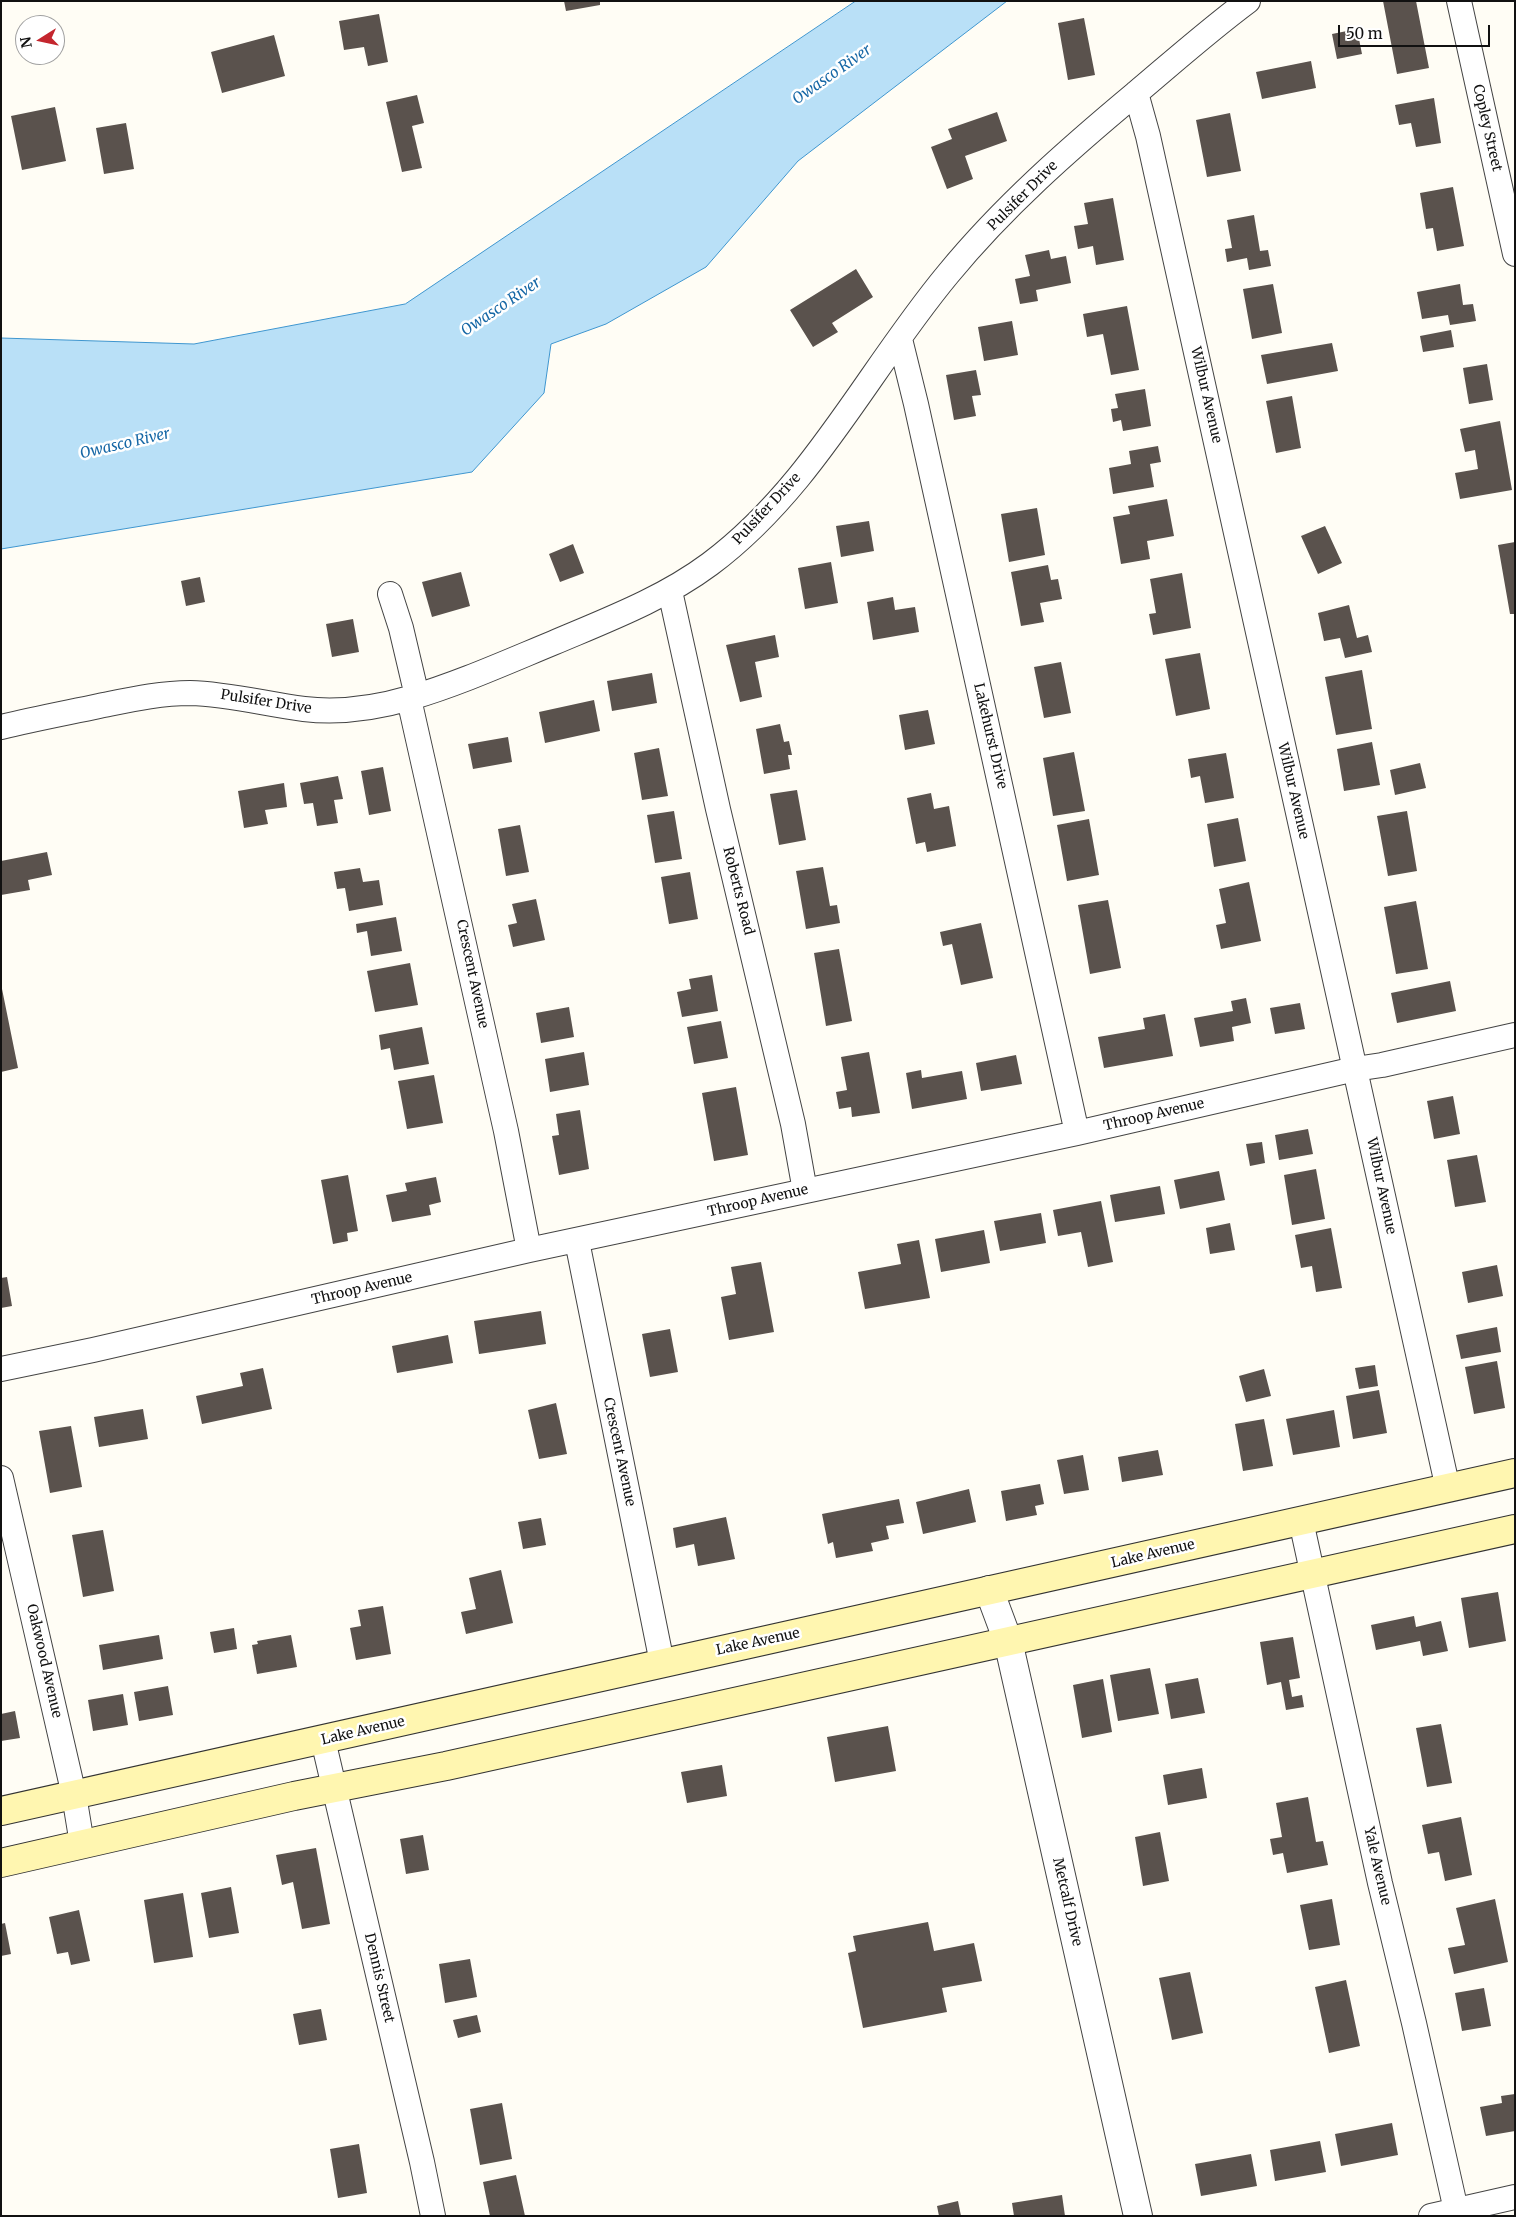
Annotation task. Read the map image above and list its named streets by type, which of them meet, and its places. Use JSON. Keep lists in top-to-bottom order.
{
  "streets": {
    "main road": ["Lake Avenue"],
    "street": [
      "Copley Street",
      "Pulsifer Drive",
      "Wilbur Avenue",
      "Lakehurst Drive",
      "Roberts Road",
      "Crescent Avenue",
      "Throop Avenue",
      "Oakwood Avenue",
      "Yale Avenue",
      "Metcalf Drive",
      "Dennis Street"
    ]
  },
  "crossings": [
    ["Pulsifer Drive", "Wilbur Avenue"],
    ["Pulsifer Drive", "Lakehurst Drive"],
    ["Pulsifer Drive", "Roberts Road"],
    ["Pulsifer Drive", "Crescent Avenue"],
    ["Wilbur Avenue", "Throop Avenue"],
    ["Wilbur Avenue", "Lake Avenue"],
    ["Lakehurst Drive", "Throop Avenue"],
    ["Roberts Road", "Throop Avenue"],
    ["Crescent Avenue", "Throop Avenue"],
    ["Crescent Avenue", "Lake Avenue"],
    ["Lake Avenue", "Oakwood Avenue"],
    ["Lake Avenue", "Yale Avenue"],
    ["Lake Avenue", "Metcalf Drive"],
    ["Lake Avenue", "Dennis Street"]
  ],
  "water": ["Owasco River"],
  "scale_bar": "50 m",
  "north": "left"
}
